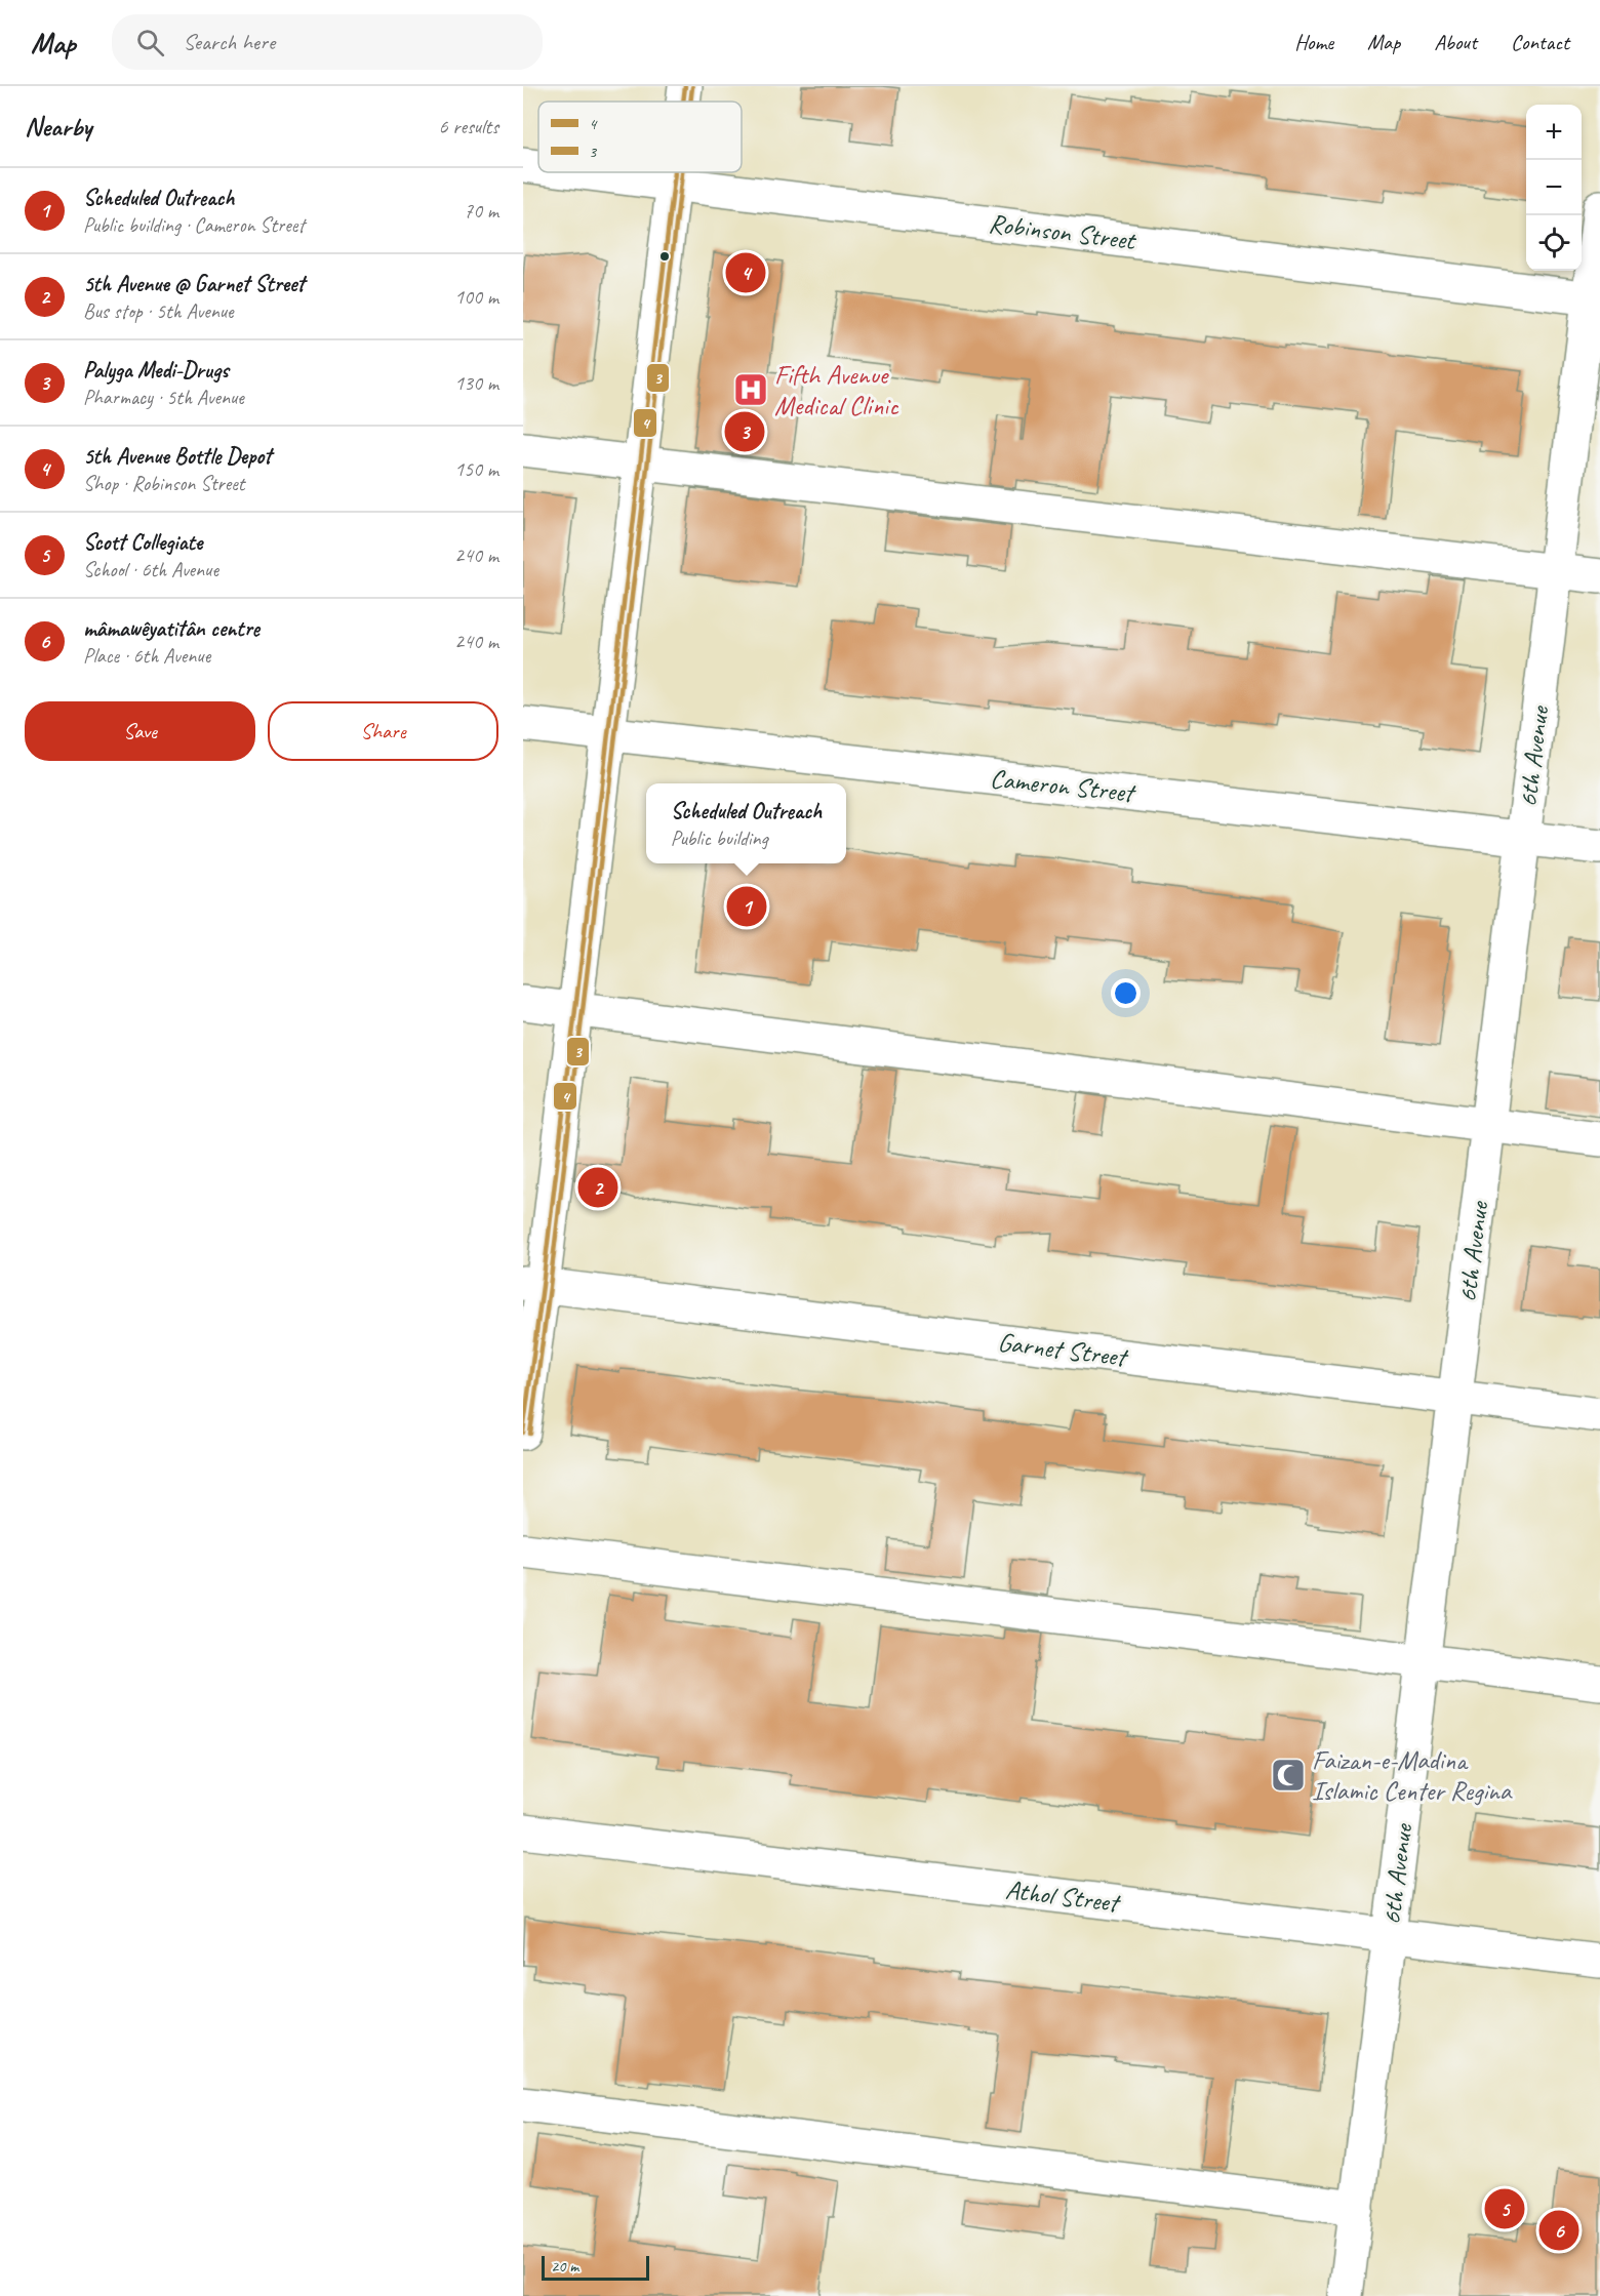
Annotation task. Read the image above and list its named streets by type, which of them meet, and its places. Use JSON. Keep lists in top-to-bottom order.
{
  "streets": {
    "street": [
      "Robinson Street",
      "6th Avenue",
      "Cameron Street",
      "Garnet Street",
      "Athol Street"
    ]
  },
  "crossings": [
    ["Robinson Street", "6th Avenue"],
    ["6th Avenue", "Cameron Street"],
    ["6th Avenue", "Garnet Street"],
    ["6th Avenue", "Athol Street"]
  ],
  "places": {
    "hospital": ["Fifth Avenue Medical Clinic"],
    "mosque": ["Faizan-e-Madina Islamic Center Regina"]
  },
  "lines": ["transit line 4", "transit line 3"],
  "legend": ["4", "3"],
  "scale_bar": "20 m",
  "page": {
    "header": "Map",
    "search": "Search here",
    "nav": [
      "Home",
      "Map",
      "About",
      "Contact"
    ],
    "heading": ["Nearby", "6 results"],
    "map_buttons": ["+", "−"],
    "list": [
      {
        "mark": "1",
        "name": "Scheduled Outreach",
        "note": "Public building · Cameron Street",
        "value": "70 m"
      },
      {
        "mark": "2",
        "name": "5th Avenue @ Garnet Street",
        "note": "Bus stop · 5th Avenue",
        "value": "100 m"
      },
      {
        "mark": "3",
        "name": "Palyga Medi-Drugs",
        "note": "Pharmacy · 5th Avenue",
        "value": "130 m"
      },
      {
        "mark": "4",
        "name": "5th Avenue Bottle Depot",
        "note": "Shop · Robinson Street",
        "value": "150 m"
      },
      {
        "mark": "5",
        "name": "Scott Collegiate",
        "note": "School · 6th Avenue",
        "value": "240 m"
      },
      {
        "mark": "6",
        "name": "mâmawêyatitân centre",
        "note": "Place · 6th Avenue",
        "value": "240 m"
      }
    ],
    "pins": [
      "4",
      "3",
      "1",
      "2",
      "5",
      "6"
    ],
    "buttons": ["Save", "Share"],
    "popup": ["Scheduled Outreach", "Public building"],
    "scale": "20 m"
  }
}
